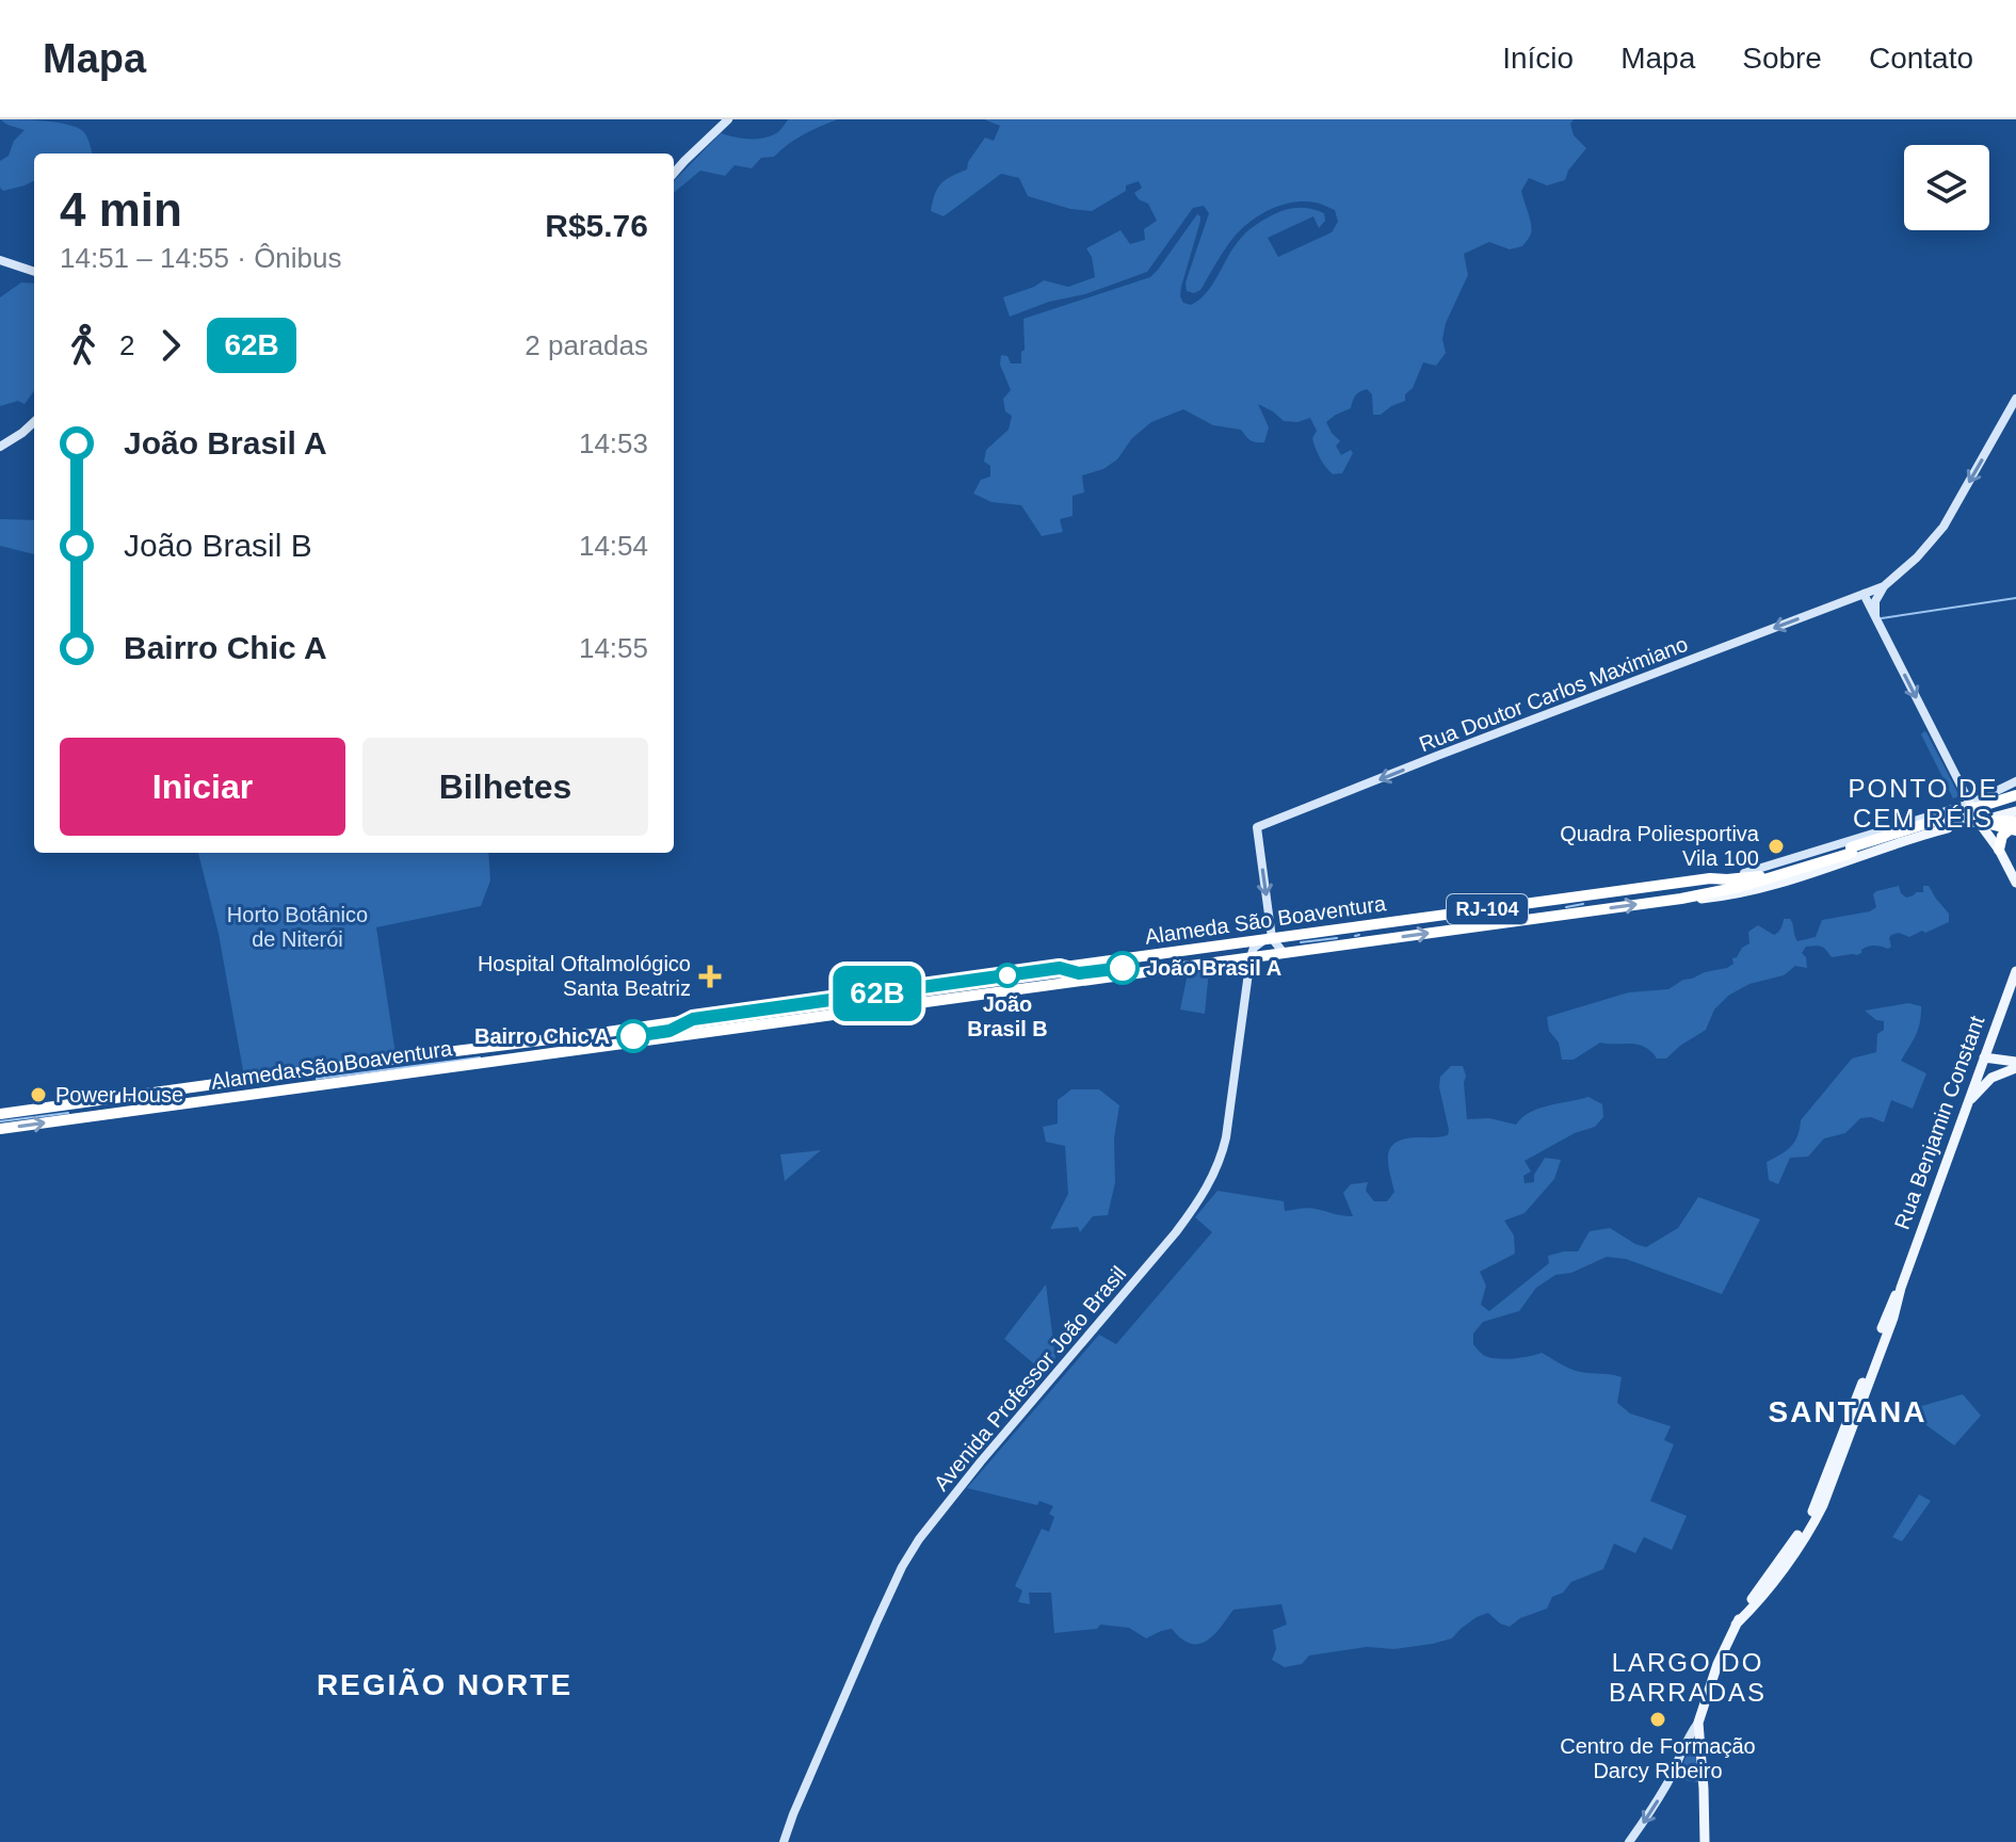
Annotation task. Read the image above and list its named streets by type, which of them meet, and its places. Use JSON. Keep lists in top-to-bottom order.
{
  "streets": {
    "highway": ["RJ-104", "Alameda São Boaventura"],
    "main road": ["Rua Doutor Carlos Maximiano", "Rua Benjamin Constant", "Avenida Professor João Brasil"]
  },
  "crossings": [
    ["Rua Doutor Carlos Maximiano", "Alameda São Boaventura"],
    ["RJ-104", "Alameda São Boaventura"],
    ["Alameda São Boaventura", "Avenida Professor João Brasil"]
  ],
  "one_way": ["Rua Doutor Carlos Maximiano", "Alameda São Boaventura"],
  "districts": [
    "PONTO DE CEM RÉIS",
    "SANTANA",
    "LARGO DO BARRADAS",
    "REGIÃO NORTE"
  ],
  "parks": ["Horto Botânico de Niterói"],
  "places": {
    "other": [
      "Quadra Poliesportiva Vila 100",
      "João Brasil A",
      "João Brasil B",
      "Bairro Chic A",
      "Power House",
      "Centro de Formação Darcy Ribeiro"
    ],
    "health": ["Hospital Oftalmológico Santa Beatriz"]
  },
  "lines": ["bus line 62B"],
  "page": {
    "header": "Mapa",
    "nav": [
      "Início",
      "Mapa",
      "Sobre",
      "Contato"
    ],
    "on_map": "62B",
    "heading": ["4 min", "14:51 – 14:55 · Ônibus", "R$5.76"],
    "legs": ["2", "62B", "2 paradas"],
    "list": [
      {
        "name": "João Brasil A",
        "value": "14:53"
      },
      {
        "name": "João Brasil B",
        "value": "14:54"
      },
      {
        "name": "Bairro Chic A",
        "value": "14:55"
      }
    ],
    "buttons": ["Iniciar", "Bilhetes"]
  }
}
